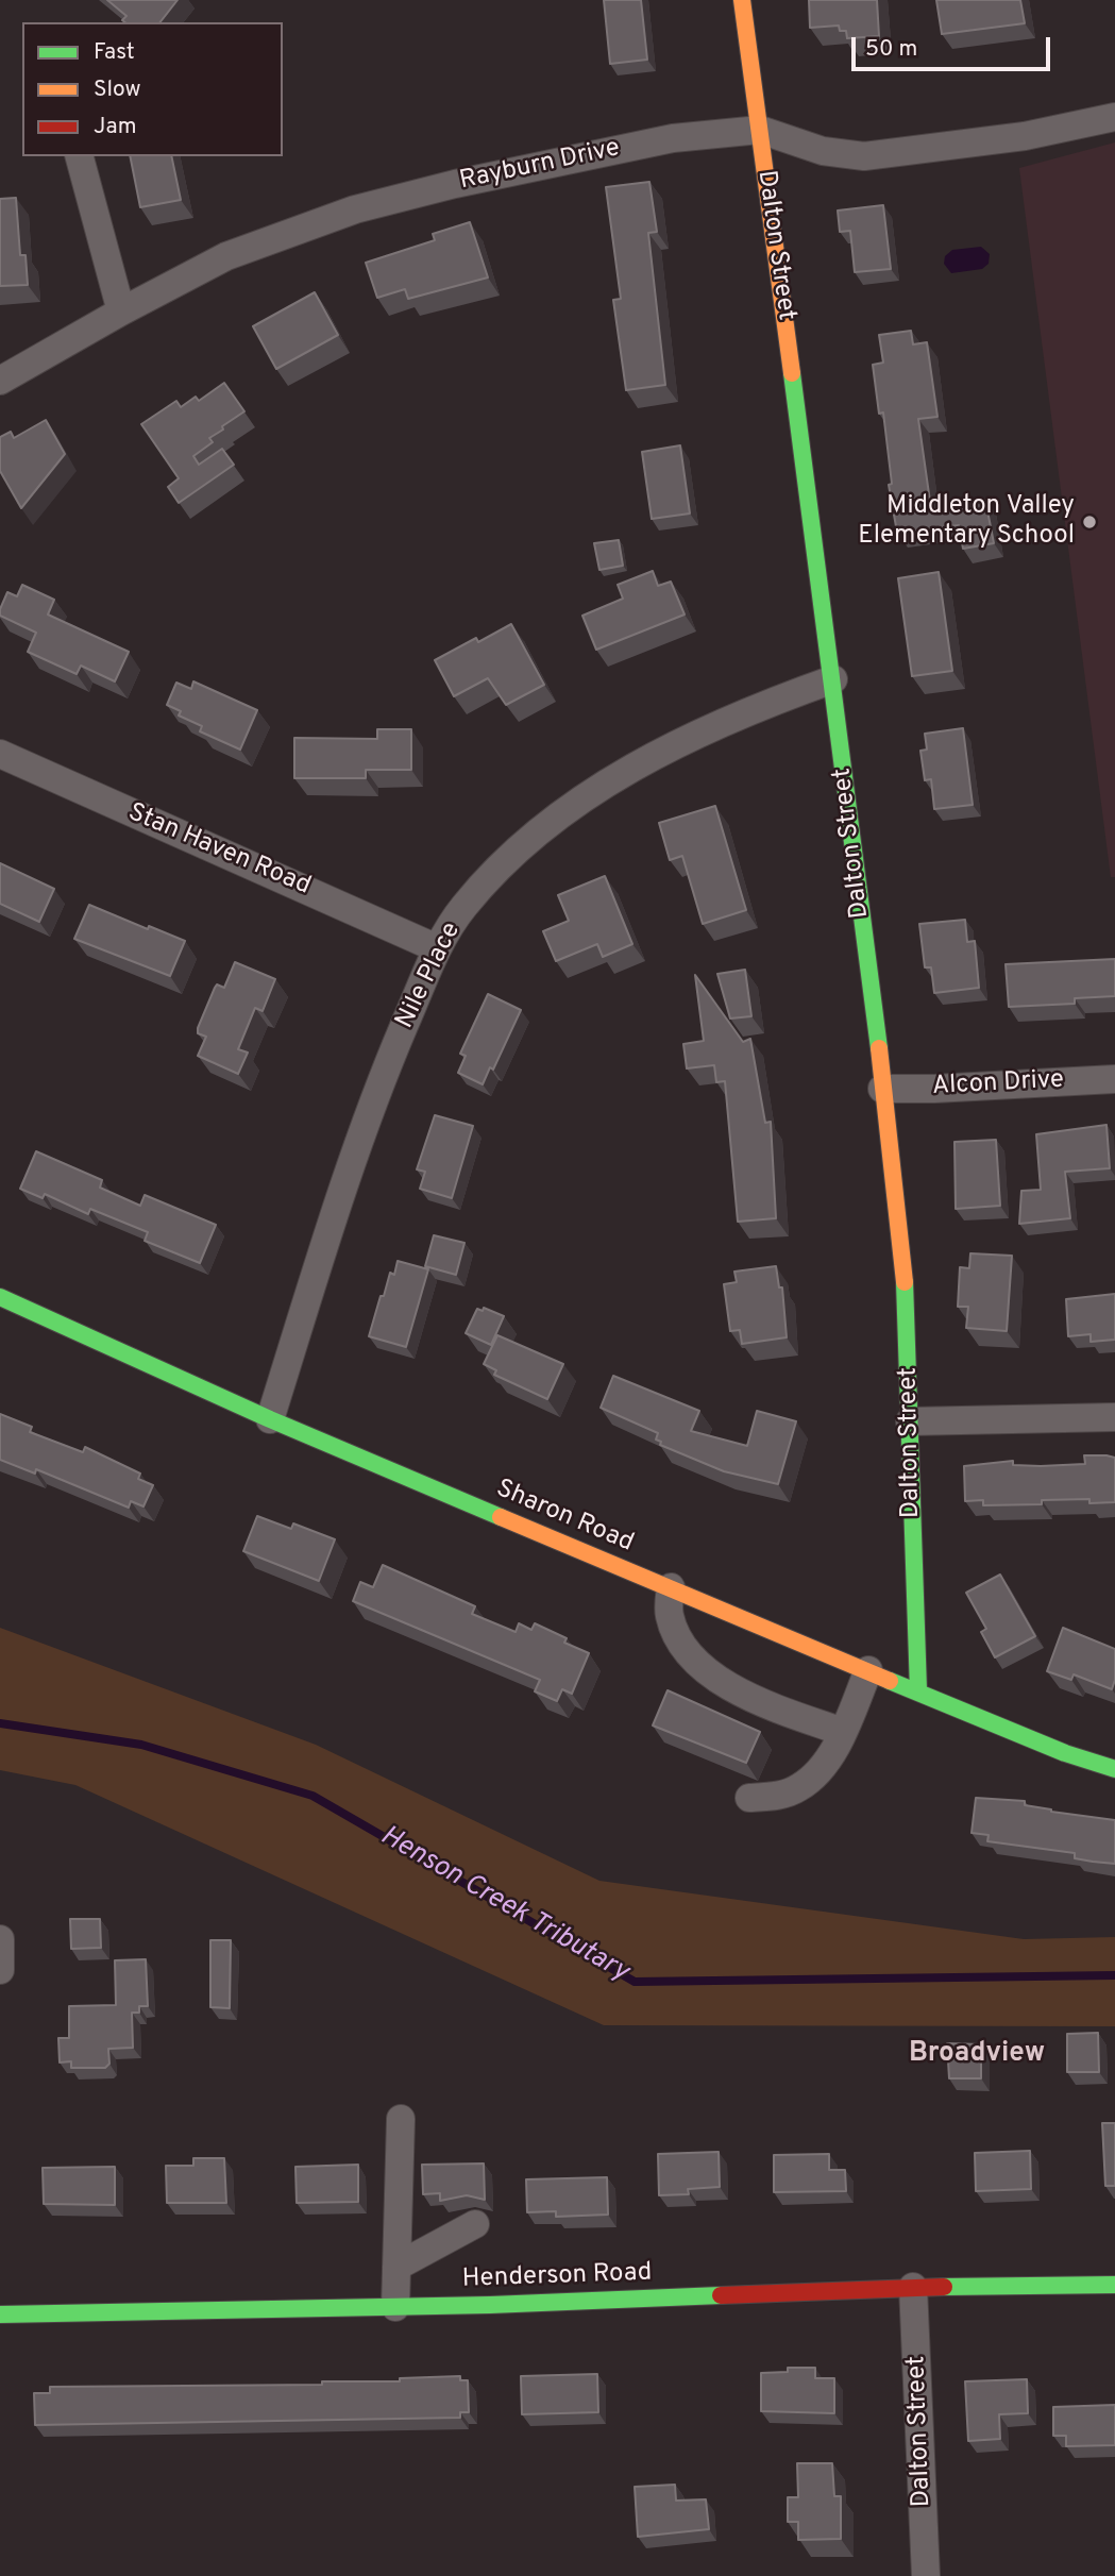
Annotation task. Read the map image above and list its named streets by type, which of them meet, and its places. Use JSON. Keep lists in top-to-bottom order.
{
  "streets": {
    "street": [
      "Rayburn Drive",
      "Dalton Street",
      "Stan Haven Road",
      "Nile Place",
      "Alcon Drive",
      "Sharon Road",
      "Henderson Road"
    ]
  },
  "crossings": [
    ["Rayburn Drive", "Dalton Street"],
    ["Dalton Street", "Nile Place"],
    ["Dalton Street", "Alcon Drive"],
    ["Dalton Street", "Sharon Road"],
    ["Dalton Street", "Henderson Road"],
    ["Stan Haven Road", "Nile Place"],
    ["Nile Place", "Sharon Road"]
  ],
  "districts": ["Broadview"],
  "water": ["Henson Creek Tributary"],
  "places": ["Middleton Valley Elementary School"],
  "legend": ["Fast", "Slow", "Jam"],
  "scale_bar": "50 m"
}
